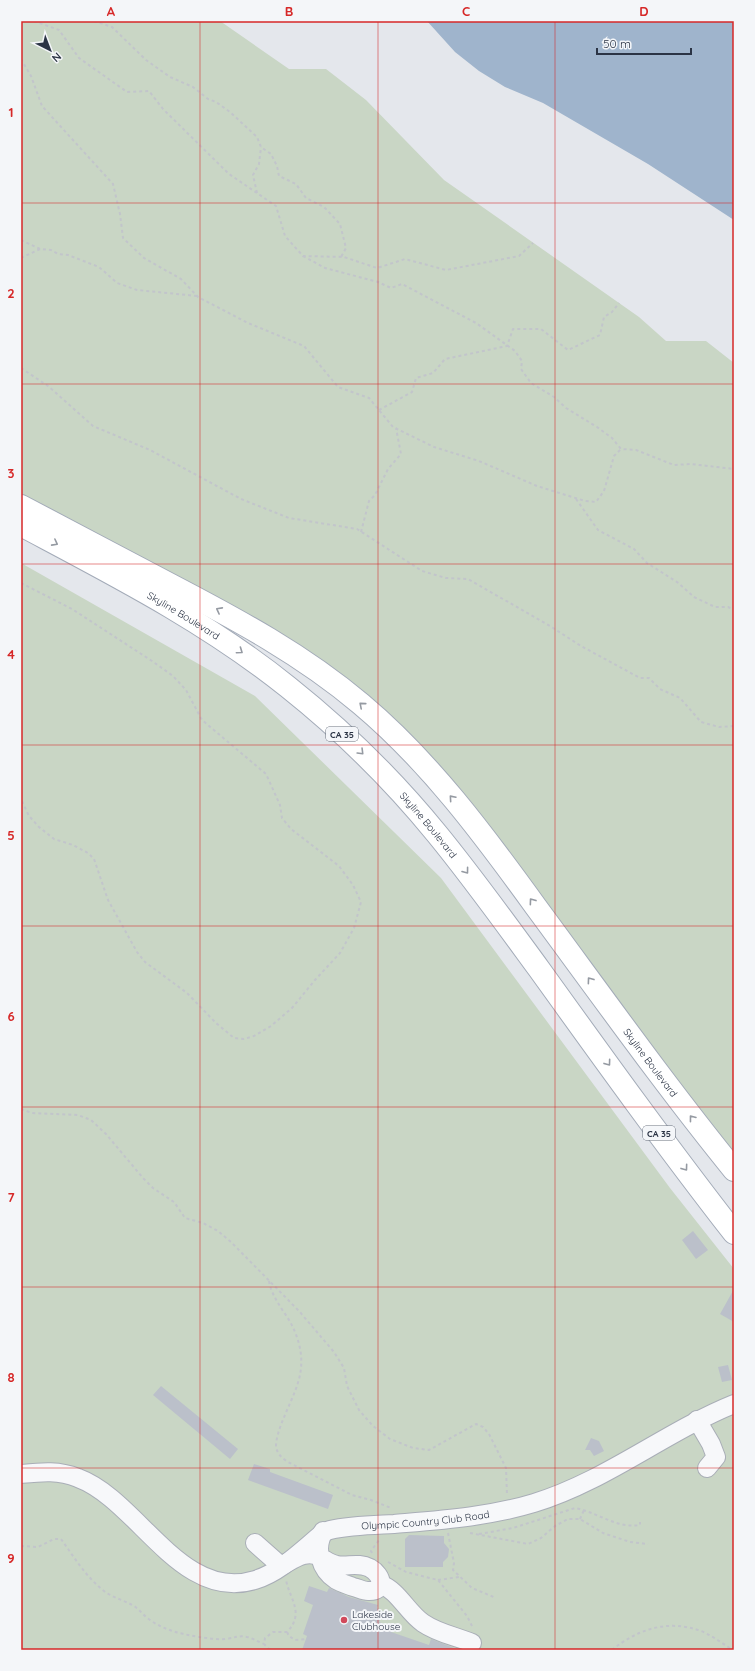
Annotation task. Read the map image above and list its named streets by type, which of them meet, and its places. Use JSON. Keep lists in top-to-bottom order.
{
  "streets": {
    "main road": ["Skyline Boulevard", "CA 35"],
    "lane": ["Olympic Country Club Road"]
  },
  "places": ["Lakeside Clubhouse"],
  "scale_bar": "50 m",
  "north": "bottom right",
  "grid": {
    "columns": [
      "A",
      "B",
      "C",
      "D"
    ],
    "rows": [
      "1",
      "2",
      "3",
      "4",
      "5",
      "6",
      "7",
      "8",
      "9"
    ]
  }
}
